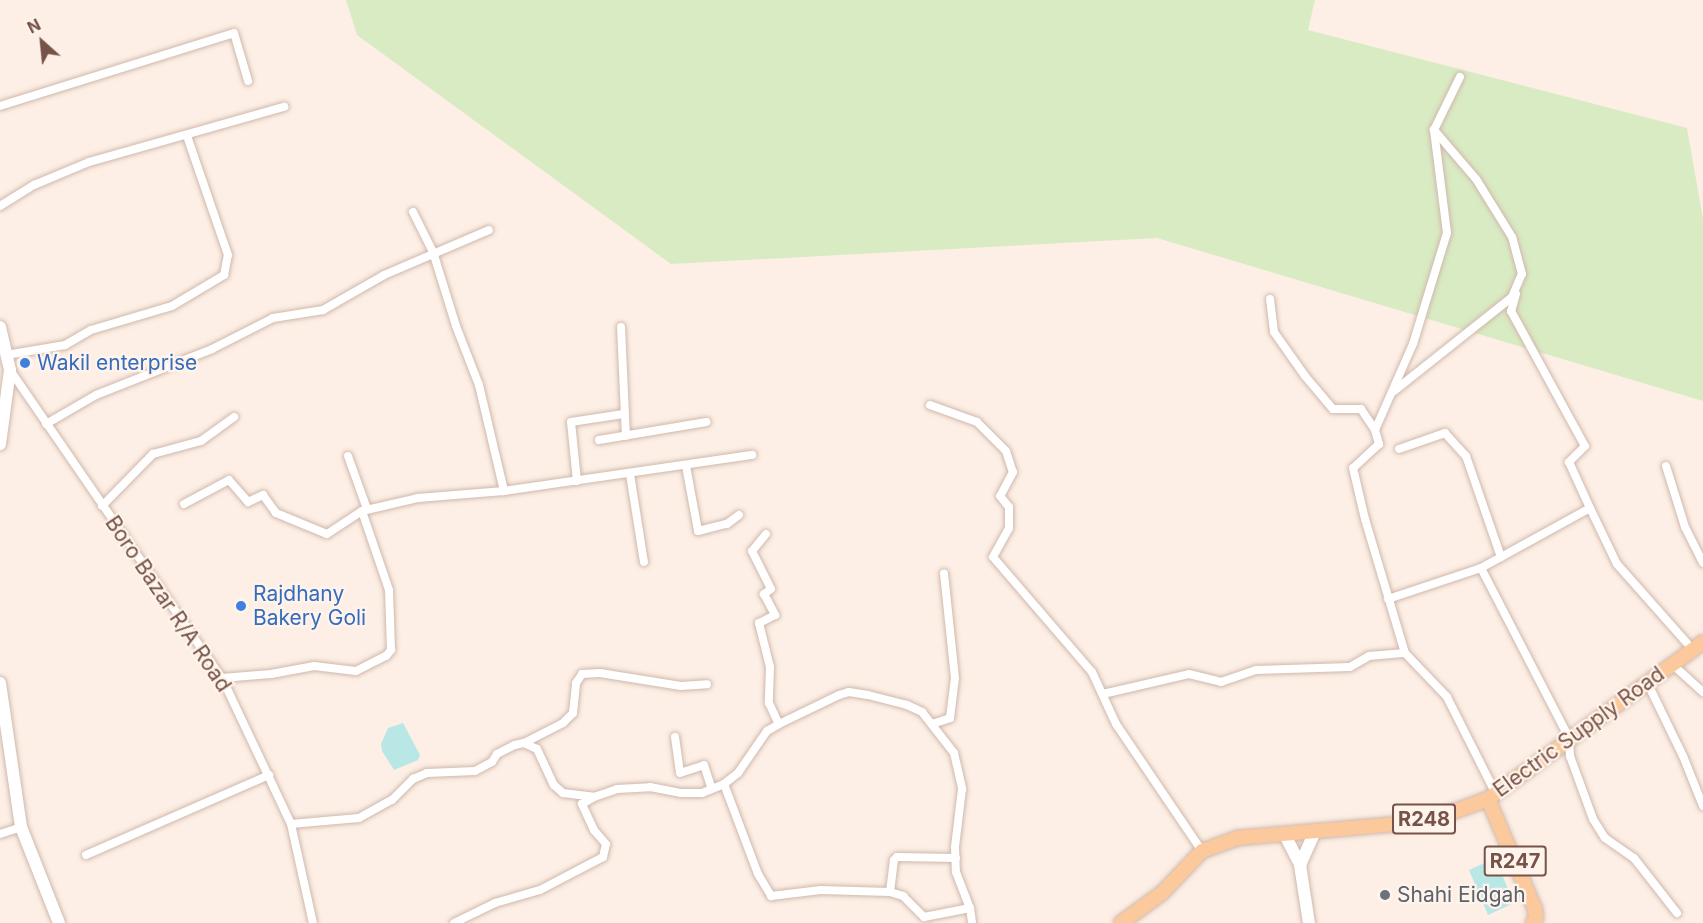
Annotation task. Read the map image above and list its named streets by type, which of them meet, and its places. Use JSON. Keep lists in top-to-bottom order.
{
  "streets": {
    "main road": ["Electric Supply Road", "R248", "R247"],
    "street": ["Boro Bazar R/A Road"]
  },
  "crossings": [
    ["Electric Supply Road", "R247"]
  ],
  "places": ["Wakil enterprise", "Rajdhany Bakery Goli", "Shahi Eidgah"],
  "north": "top left"
}
